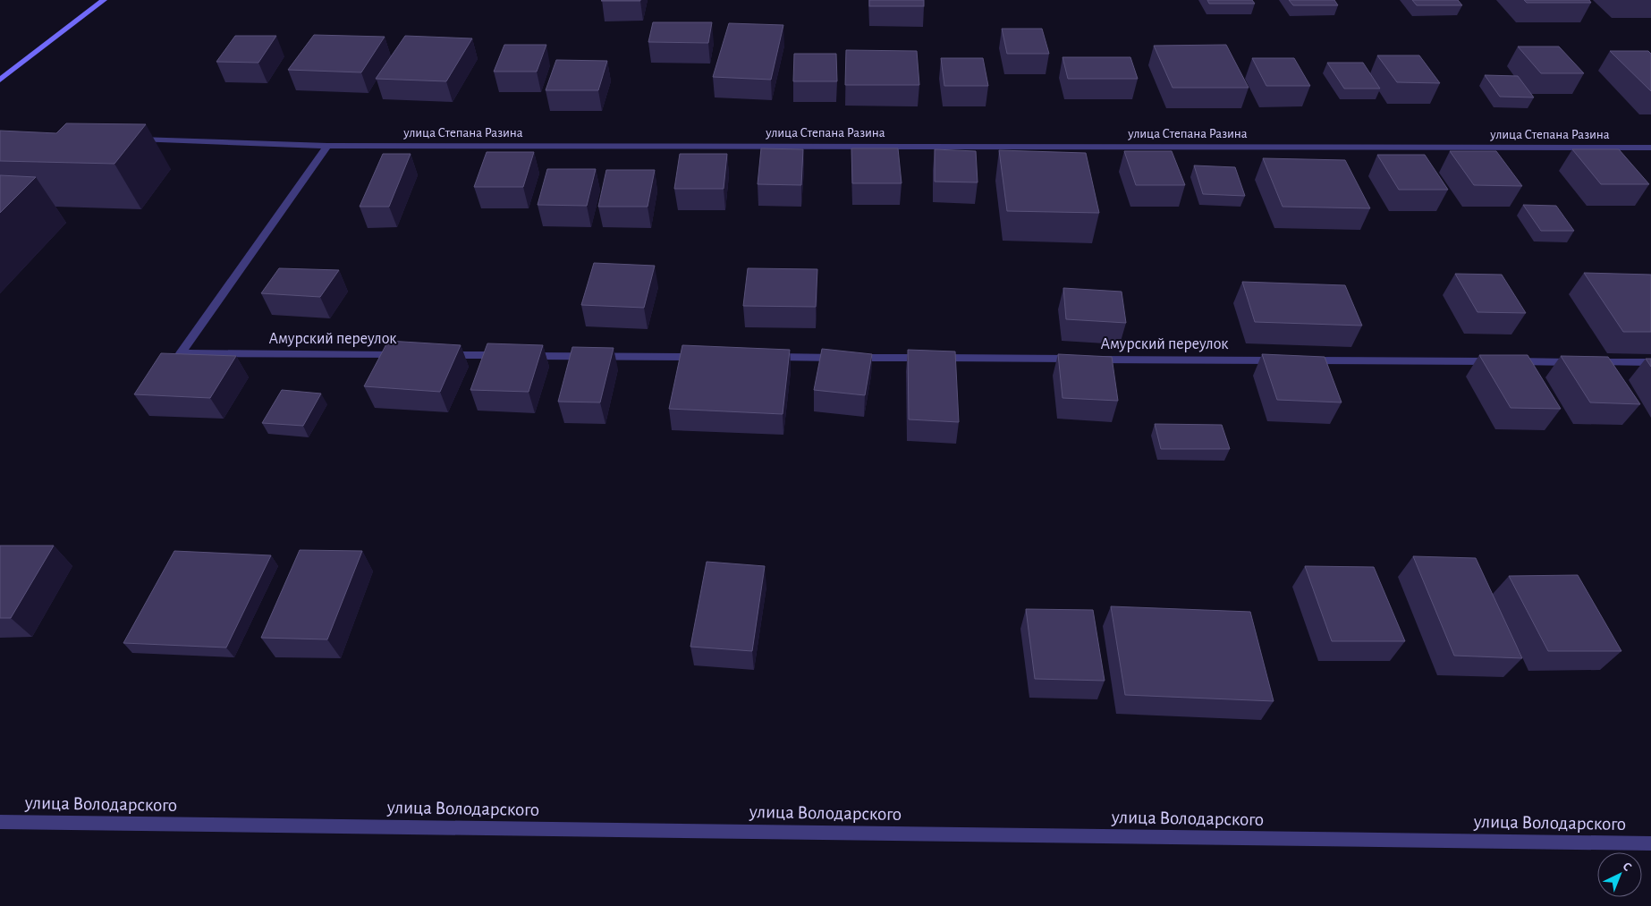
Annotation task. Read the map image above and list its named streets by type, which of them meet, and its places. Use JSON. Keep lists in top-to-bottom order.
{
  "streets": {
    "street": ["улица Степана Разина", "Амурский переулок", "улица Володарского"]
  },
  "crossings": [
    ["улица Степана Разина", "Амурский переулок"]
  ],
  "north": "top right"
}
